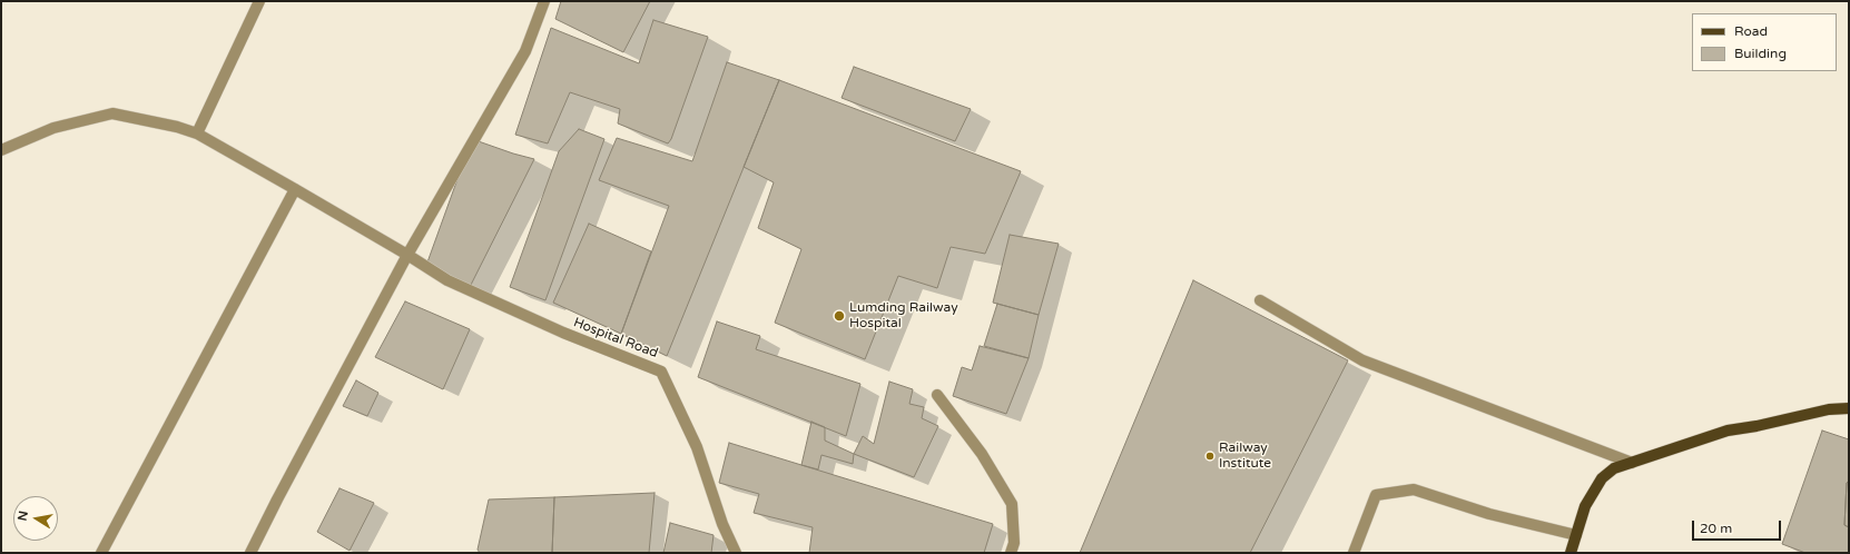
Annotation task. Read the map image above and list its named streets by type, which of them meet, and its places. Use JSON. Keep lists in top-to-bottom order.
{
  "streets": {
    "street": ["Hospital Road"]
  },
  "places": ["Lumding Railway Hospital", "Railway Institute"],
  "legend": ["Road", "Building"],
  "scale_bar": "20 m",
  "north": "left"
}
